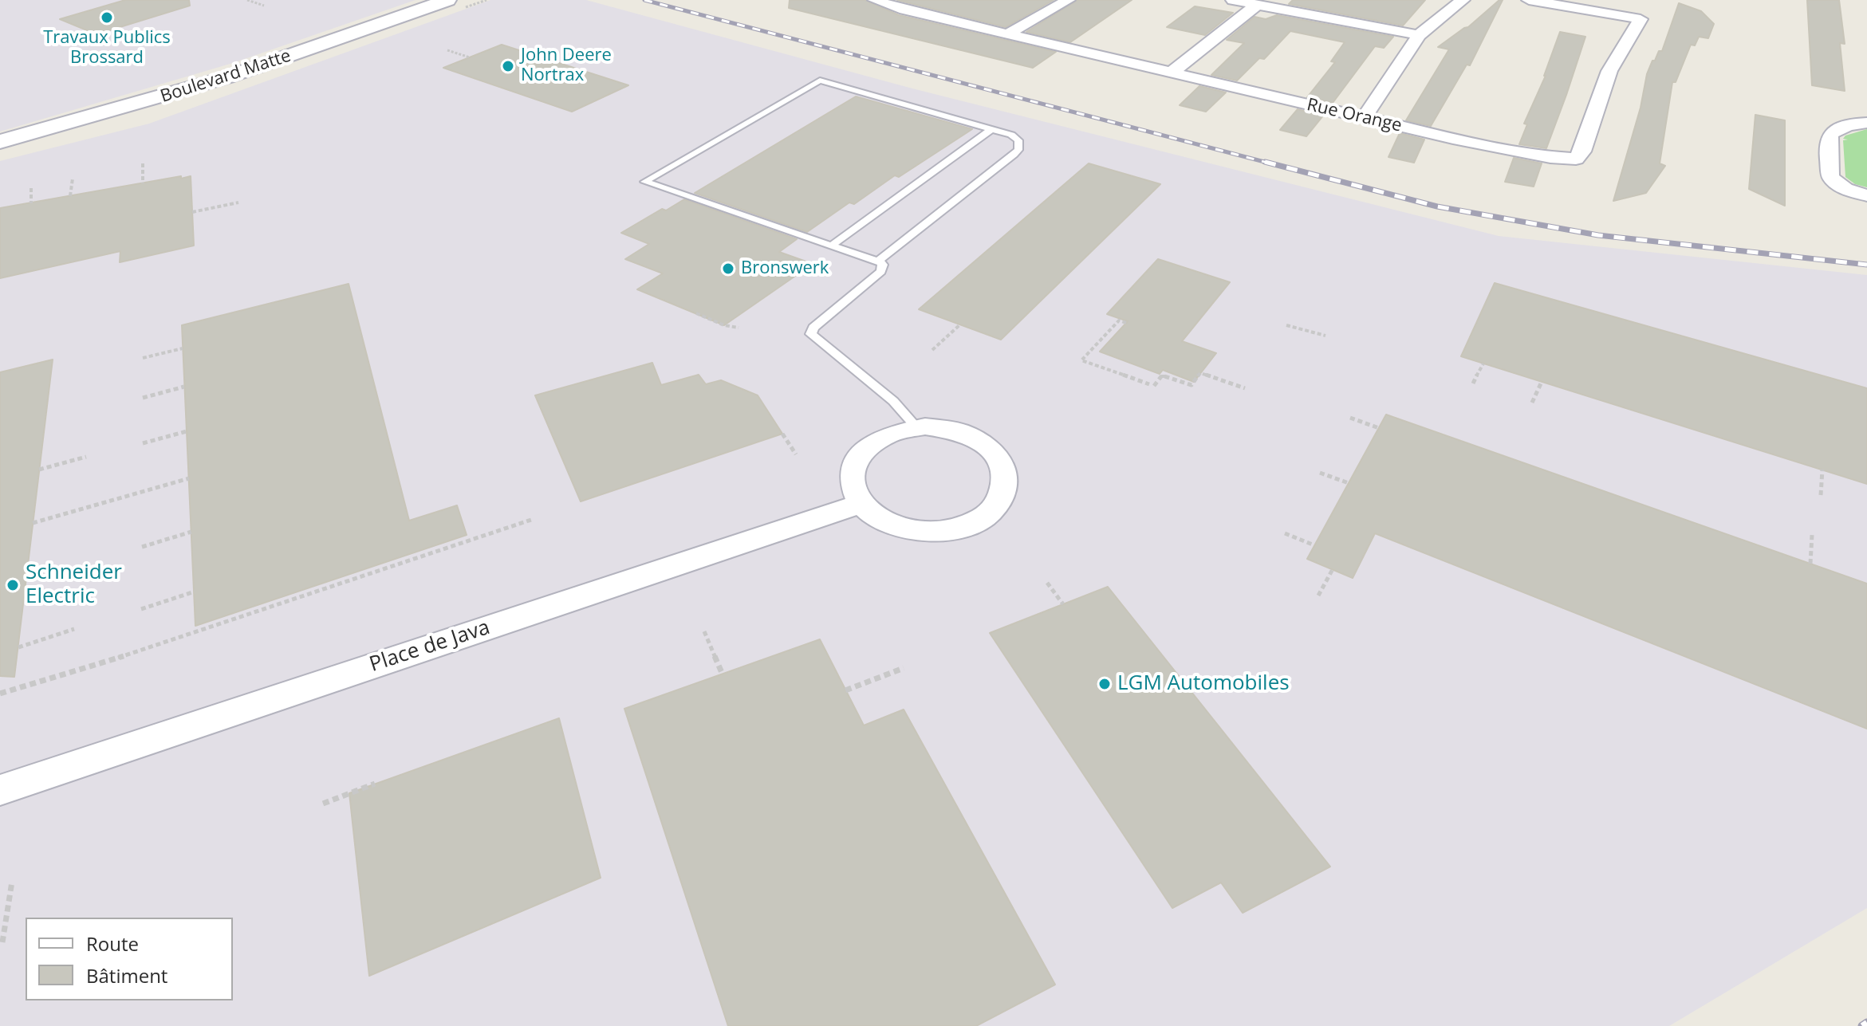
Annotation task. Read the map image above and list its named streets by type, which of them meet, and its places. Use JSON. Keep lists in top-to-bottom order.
{
  "streets": {
    "main road": ["Boulevard Matte"],
    "street": ["Rue Orange", "Place de Java"]
  },
  "places": [
    "Travaux Publics Brossard",
    "John Deere Nortrax",
    "Bronswerk",
    "Schneider Electric",
    "LGM Automobiles"
  ],
  "legend": ["Route", "Bâtiment"]
}
